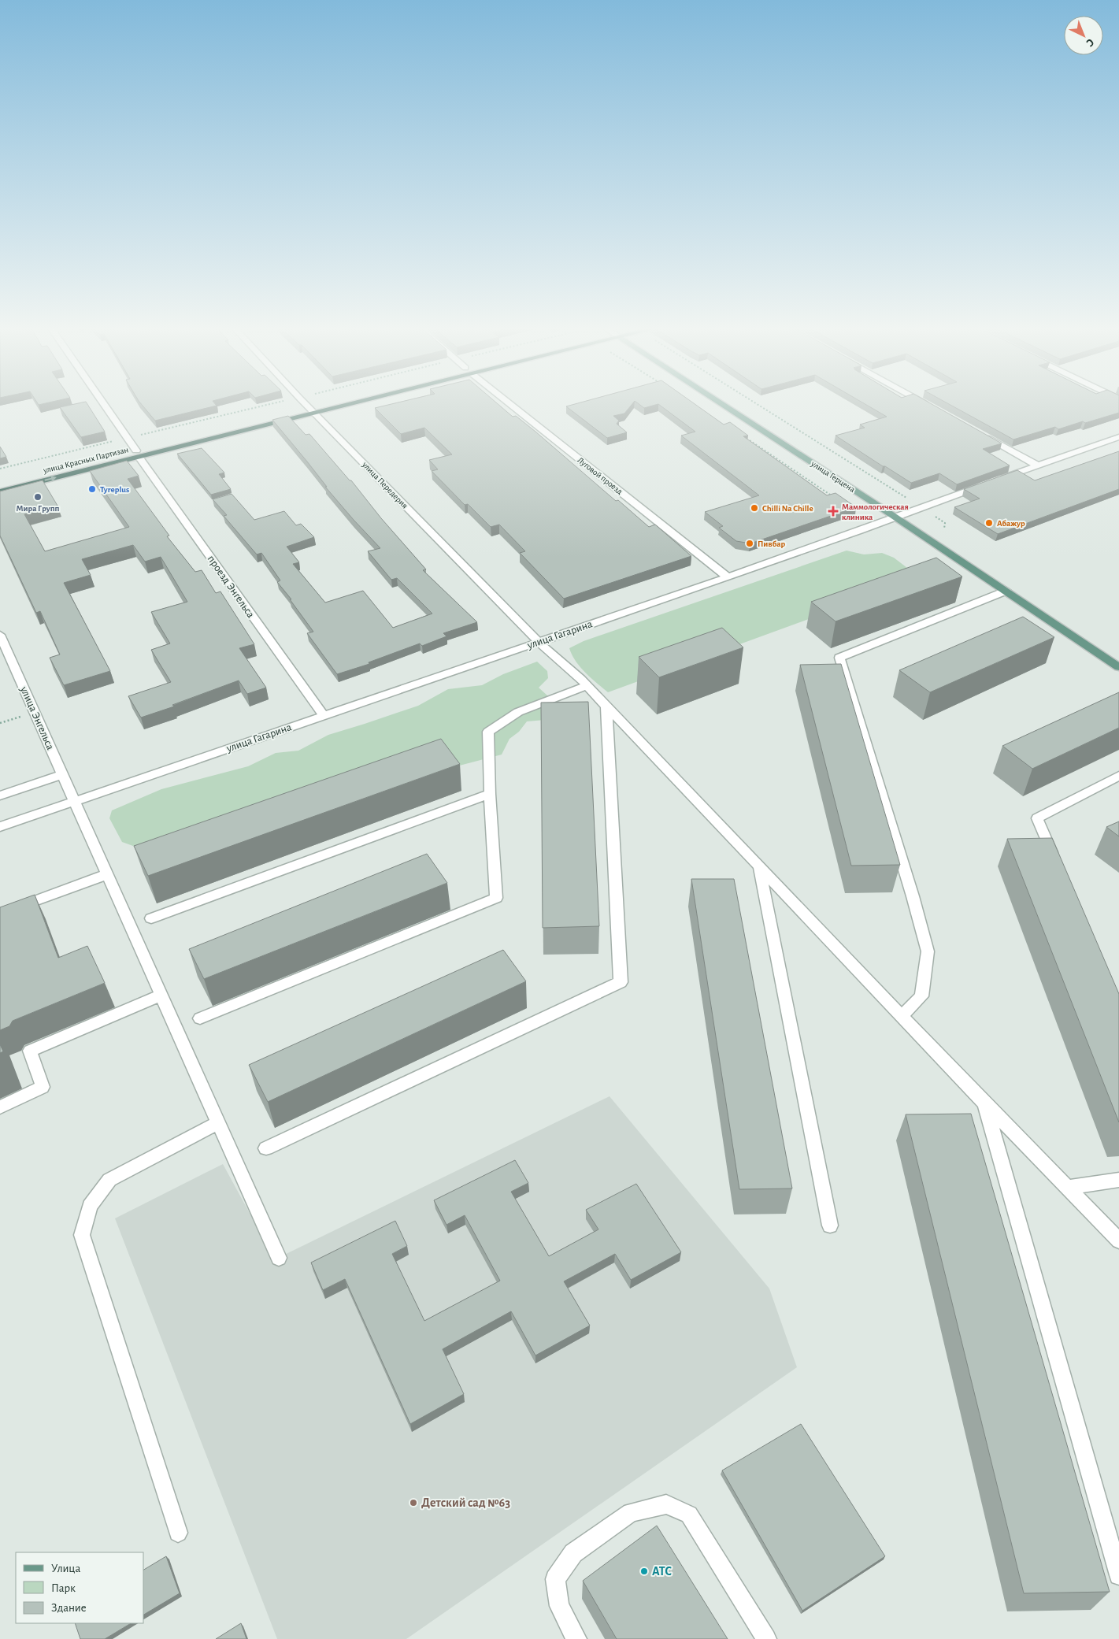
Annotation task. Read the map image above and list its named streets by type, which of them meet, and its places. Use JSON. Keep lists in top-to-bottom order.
{
  "streets": {
    "highway": ["улица Красных Партизан"],
    "main road": ["улица Герцена"],
    "street": [
      "Луговой проезд",
      "улица Передерия",
      "проезд Энгельса",
      "улица Гагарина",
      "улица Энгельса"
    ]
  },
  "crossings": [
    ["улица Красных Партизан", "улица Передерия"],
    ["улица Красных Партизан", "проезд Энгельса"],
    ["Луговой проезд", "улица Гагарина"],
    ["улица Герцена", "улица Гагарина"],
    ["улица Передерия", "улица Гагарина"],
    ["проезд Энгельса", "улица Гагарина"],
    ["улица Гагарина", "улица Энгельса"]
  ],
  "places": {
    "other": [
      "Tyreplus",
      "Мира Групп",
      "Chilli Na Chille",
      "Абажур",
      "Пивбар",
      "Детский сад №63",
      "АТС"
    ],
    "health": ["Маммологическая клиника"]
  },
  "legend": ["Улица", "Парк", "Здание"],
  "north": "bottom right"
}
